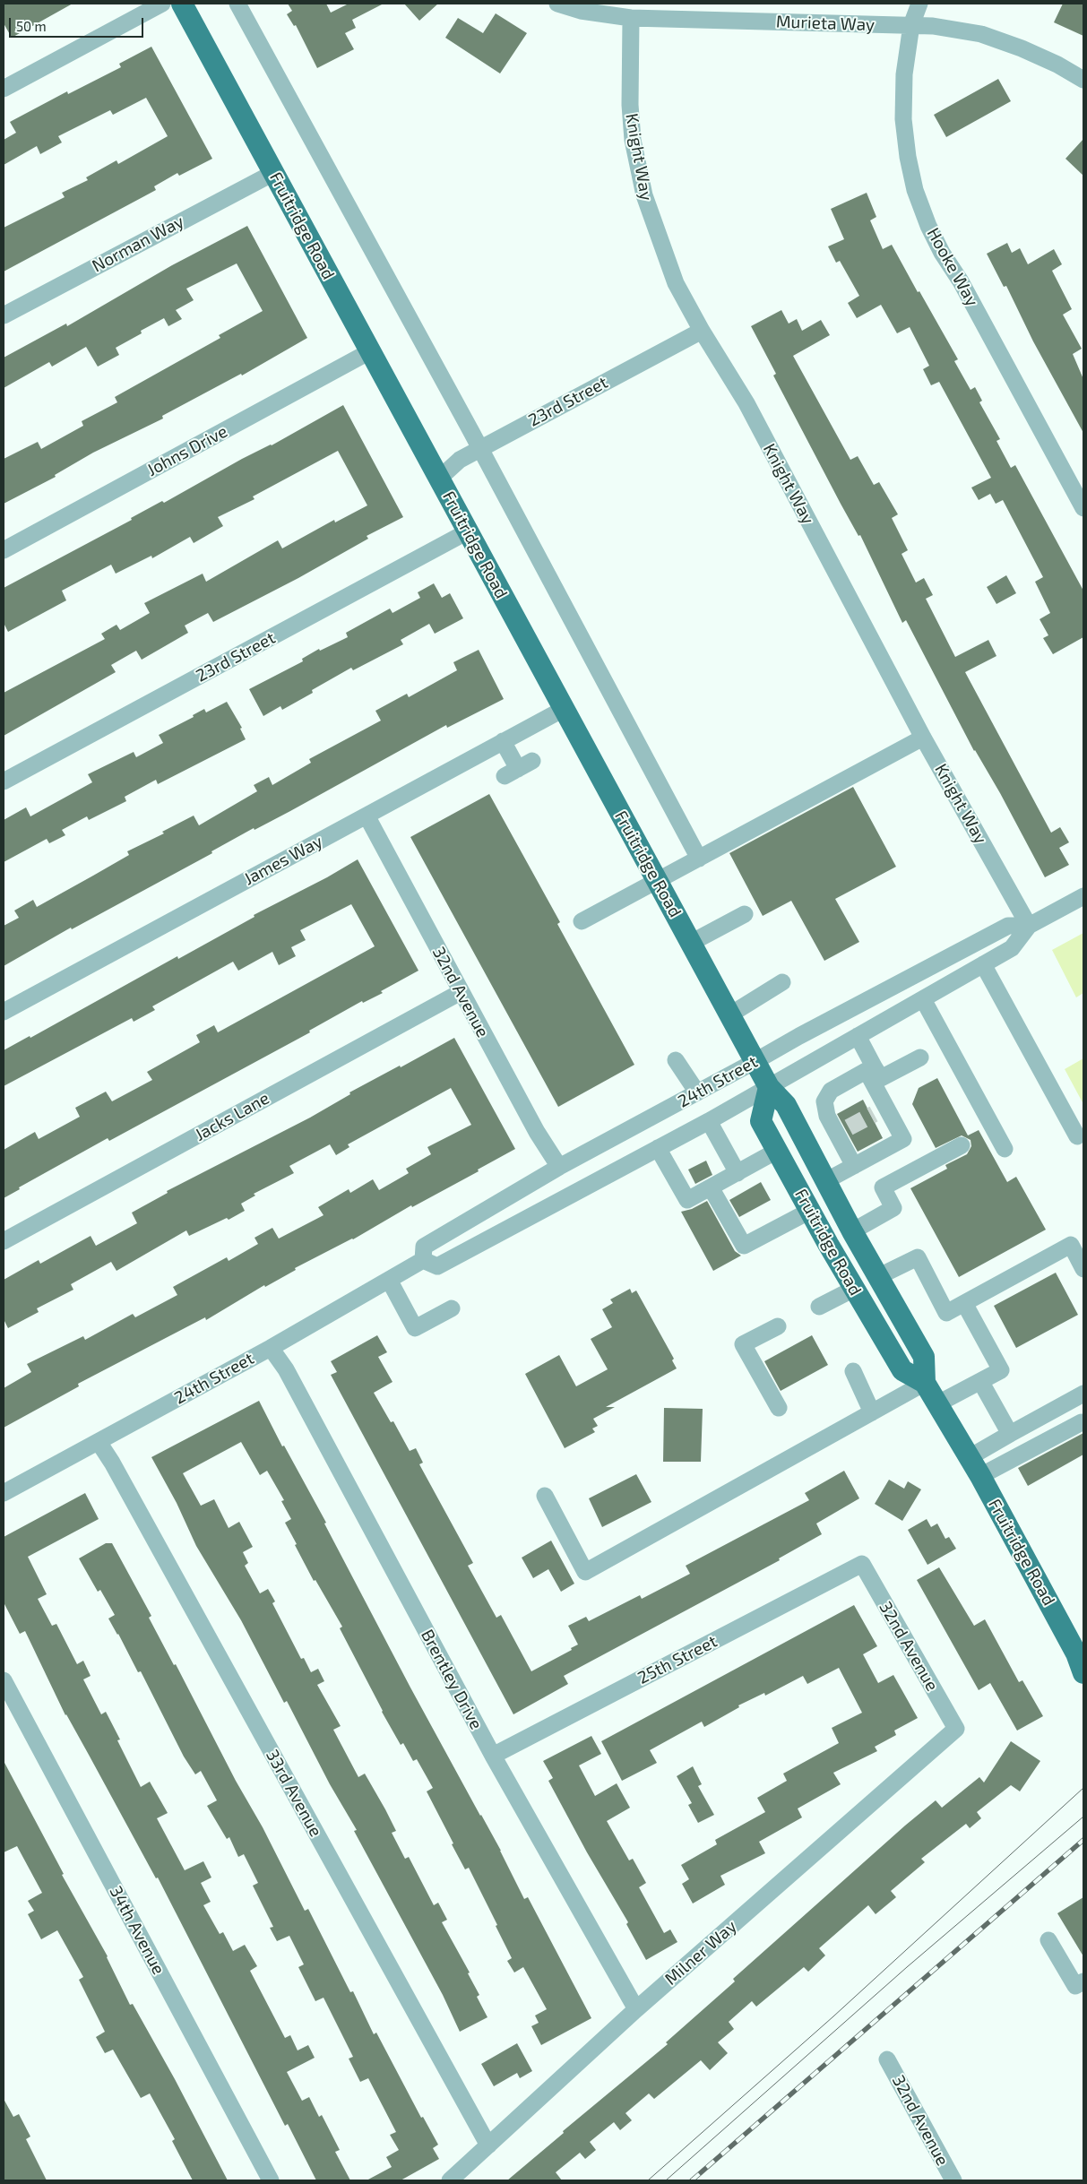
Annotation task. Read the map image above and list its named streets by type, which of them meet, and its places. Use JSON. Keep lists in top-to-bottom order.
{
  "streets": {
    "main road": ["Fruitridge Road"],
    "street": [
      "Murieta Way",
      "Knight Way",
      "Norman Way",
      "Hooke Way",
      "23rd Street",
      "Johns Drive",
      "James Way",
      "32nd Avenue",
      "24th Street",
      "Jacks Lane",
      "25th Street",
      "Brentley Drive",
      "33rd Avenue",
      "34th Avenue",
      "Milner Way"
    ]
  },
  "crossings": [
    ["Murieta Way", "Knight Way"],
    ["Murieta Way", "Hooke Way"],
    ["Knight Way", "23rd Street"],
    ["Knight Way", "24th Street"],
    ["Fruitridge Road", "Norman Way"],
    ["Fruitridge Road", "23rd Street"],
    ["Fruitridge Road", "Johns Drive"],
    ["Fruitridge Road", "James Way"],
    ["Fruitridge Road", "24th Street"],
    ["James Way", "32nd Avenue"],
    ["32nd Avenue", "24th Street"],
    ["32nd Avenue", "Jacks Lane"],
    ["32nd Avenue", "25th Street"],
    ["32nd Avenue", "Milner Way"],
    ["24th Street", "Brentley Drive"],
    ["24th Street", "33rd Avenue"],
    ["25th Street", "Brentley Drive"],
    ["Brentley Drive", "Milner Way"],
    ["33rd Avenue", "Milner Way"]
  ],
  "scale_bar": "50 m"
}
